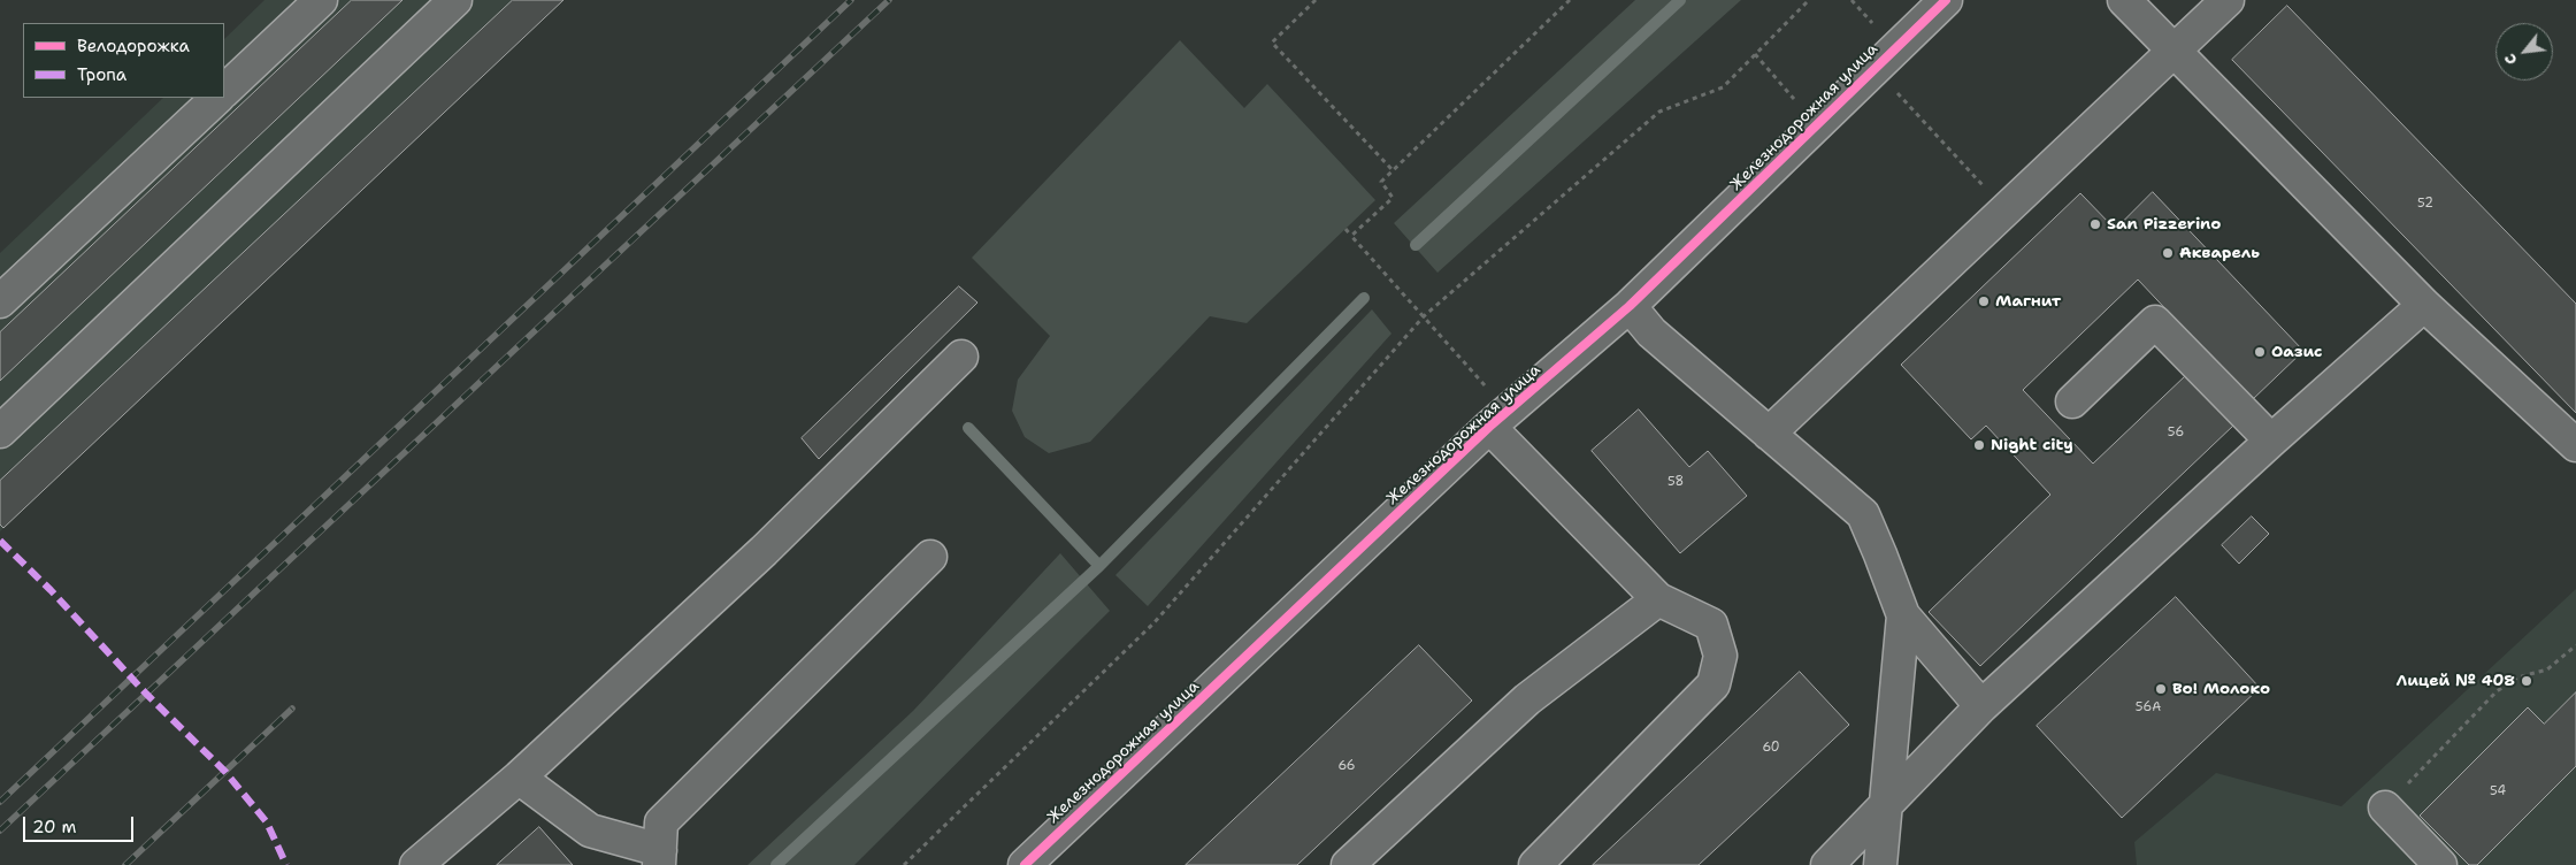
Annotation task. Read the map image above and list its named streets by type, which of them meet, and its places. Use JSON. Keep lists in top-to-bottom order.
{
  "streets": {
    "street": ["Железнодорожная улица"]
  },
  "places": [
    "San Pizzerino",
    "Акварель",
    "Магнит",
    "Оазис",
    "Night city",
    "Лицей № 408",
    "Во! Молоко"
  ],
  "house_numbers": [
    "52",
    "56",
    "58",
    "56А",
    "60",
    "66",
    "54"
  ],
  "legend": ["Велодорожка", "Тропа"],
  "scale_bar": "20 m",
  "north": "bottom left"
}
